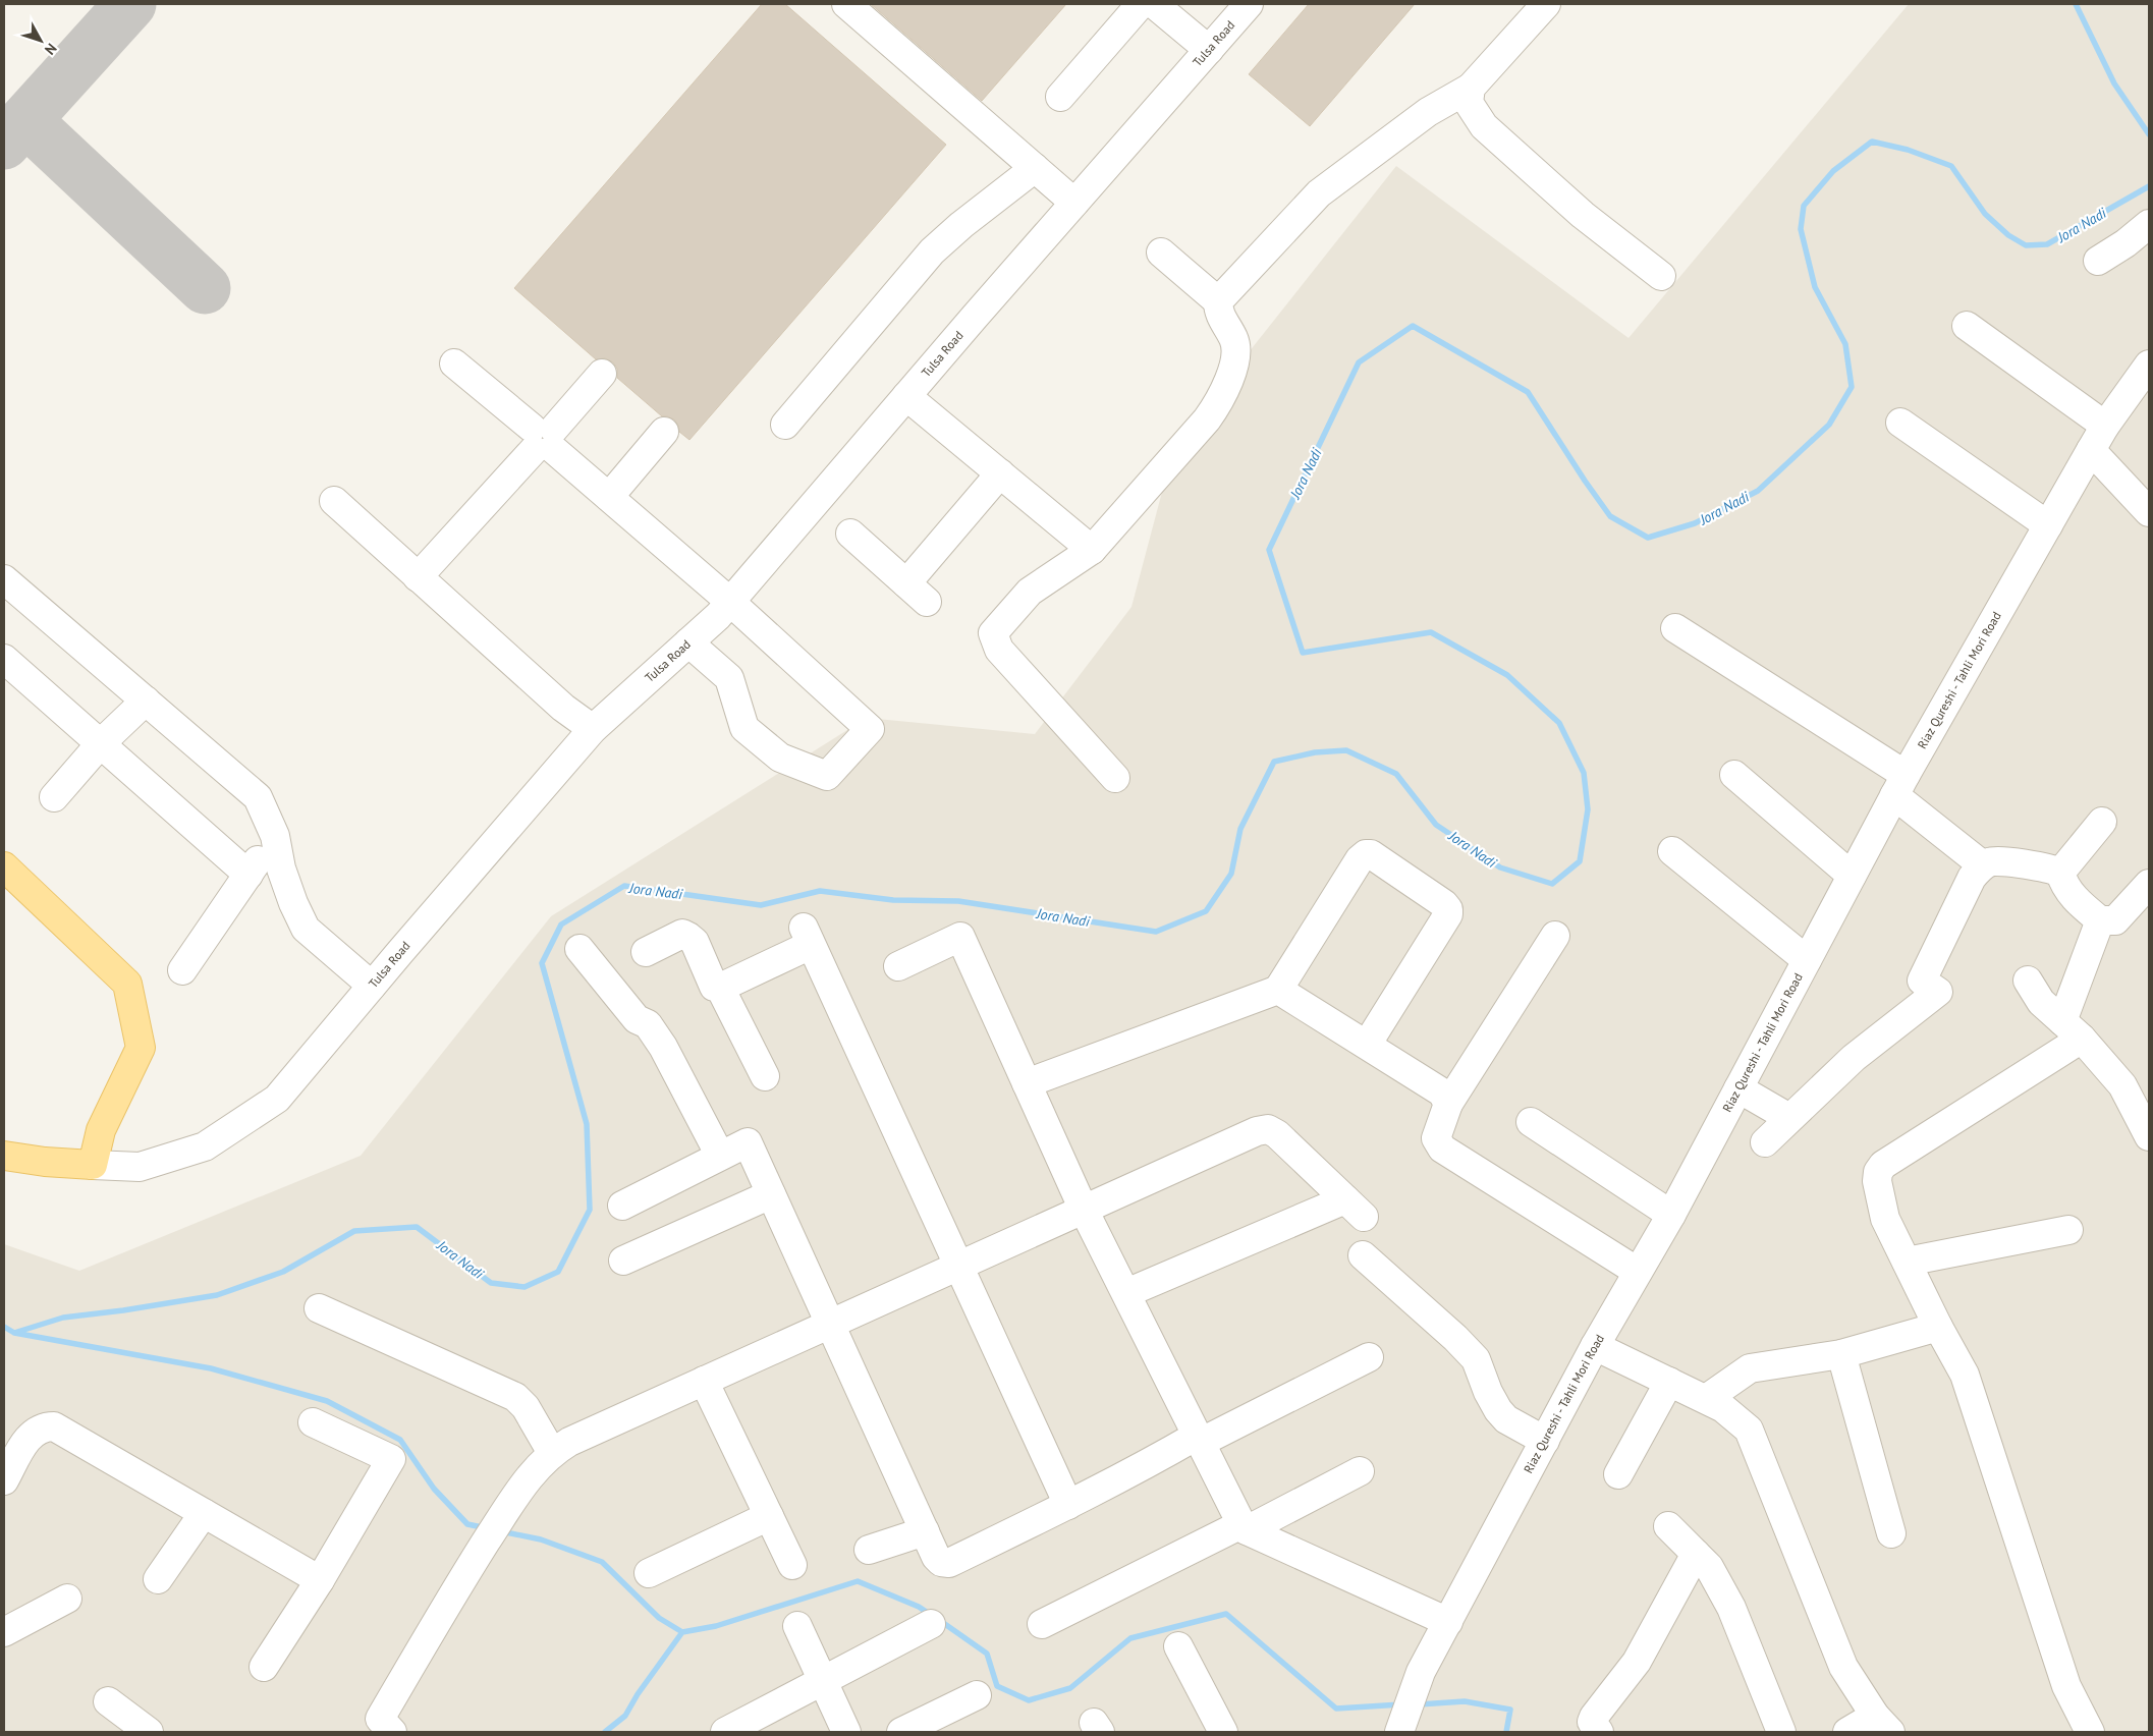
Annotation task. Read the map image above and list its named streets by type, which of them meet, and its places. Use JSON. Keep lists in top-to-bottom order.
{
  "streets": {
    "main road": ["Tulsa Road"],
    "street": ["Riaz Qureshi - Tahli Mori Road"]
  },
  "water": ["Jora Nadi"],
  "north": "bottom right"
}
